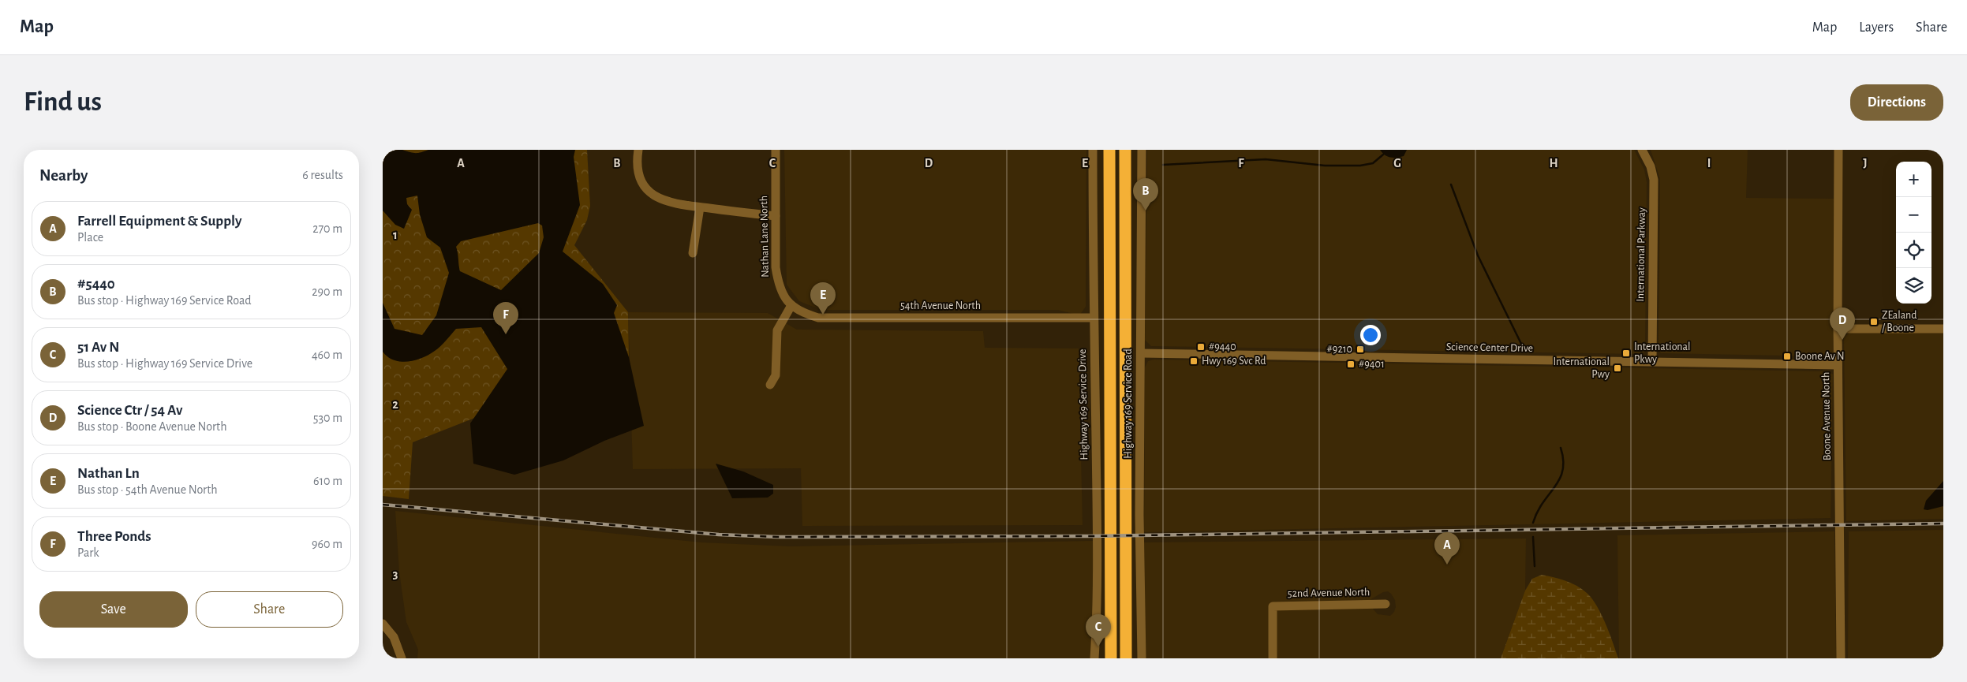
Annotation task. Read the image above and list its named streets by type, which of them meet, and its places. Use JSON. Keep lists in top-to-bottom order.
{
  "streets": {
    "street": [
      "Nathan Lane North",
      "International Parkway",
      "54th Avenue North",
      "Science Center Drive",
      "Highway 169 Service Road",
      "Highway 169 Service Drive",
      "Boone Avenue North",
      "52nd Avenue North"
    ]
  },
  "crossings": [
    ["Nathan Lane North", "54th Avenue North"],
    ["International Parkway", "Science Center Drive"],
    ["54th Avenue North", "Highway 169 Service Drive"],
    ["Science Center Drive", "Highway 169 Service Road"],
    ["Science Center Drive", "Boone Avenue North"]
  ],
  "places": {
    "transit": [
      "ZEaland / Boone",
      "#9440",
      "#9210",
      "International Pkwy",
      "Boone Av N",
      "Hwy 169 Svc Rd",
      "#9401",
      "International Pwy"
    ]
  },
  "page": {
    "header": "Map",
    "nav": ["Map", "Layers", "Share"],
    "buttons": [
      "Directions",
      ["Save", "Share"]
    ],
    "title": "Find us",
    "heading": ["Nearby", "6 results"],
    "map_buttons": ["+", "−"],
    "pins": [
      "B",
      "E",
      "F",
      "D",
      "A",
      "C"
    ],
    "list": [
      {
        "mark": "A",
        "name": "Farrell Equipment & Supply",
        "note": "Place",
        "value": "270 m"
      },
      {
        "mark": "B",
        "name": "#5440",
        "note": "Bus stop · Highway 169 Service Road",
        "value": "290 m"
      },
      {
        "mark": "C",
        "name": "51 Av N",
        "note": "Bus stop · Highway 169 Service Drive",
        "value": "460 m"
      },
      {
        "mark": "D",
        "name": "Science Ctr / 54 Av",
        "note": "Bus stop · Boone Avenue North",
        "value": "530 m"
      },
      {
        "mark": "E",
        "name": "Nathan Ln",
        "note": "Bus stop · 54th Avenue North",
        "value": "610 m"
      },
      {
        "mark": "F",
        "name": "Three Ponds",
        "note": "Park",
        "value": "960 m"
      }
    ]
  },
  "grid": {
    "columns": [
      "A",
      "B",
      "C",
      "D",
      "E",
      "F",
      "G",
      "H",
      "I",
      "J"
    ],
    "rows": ["1", "2", "3"]
  }
}
